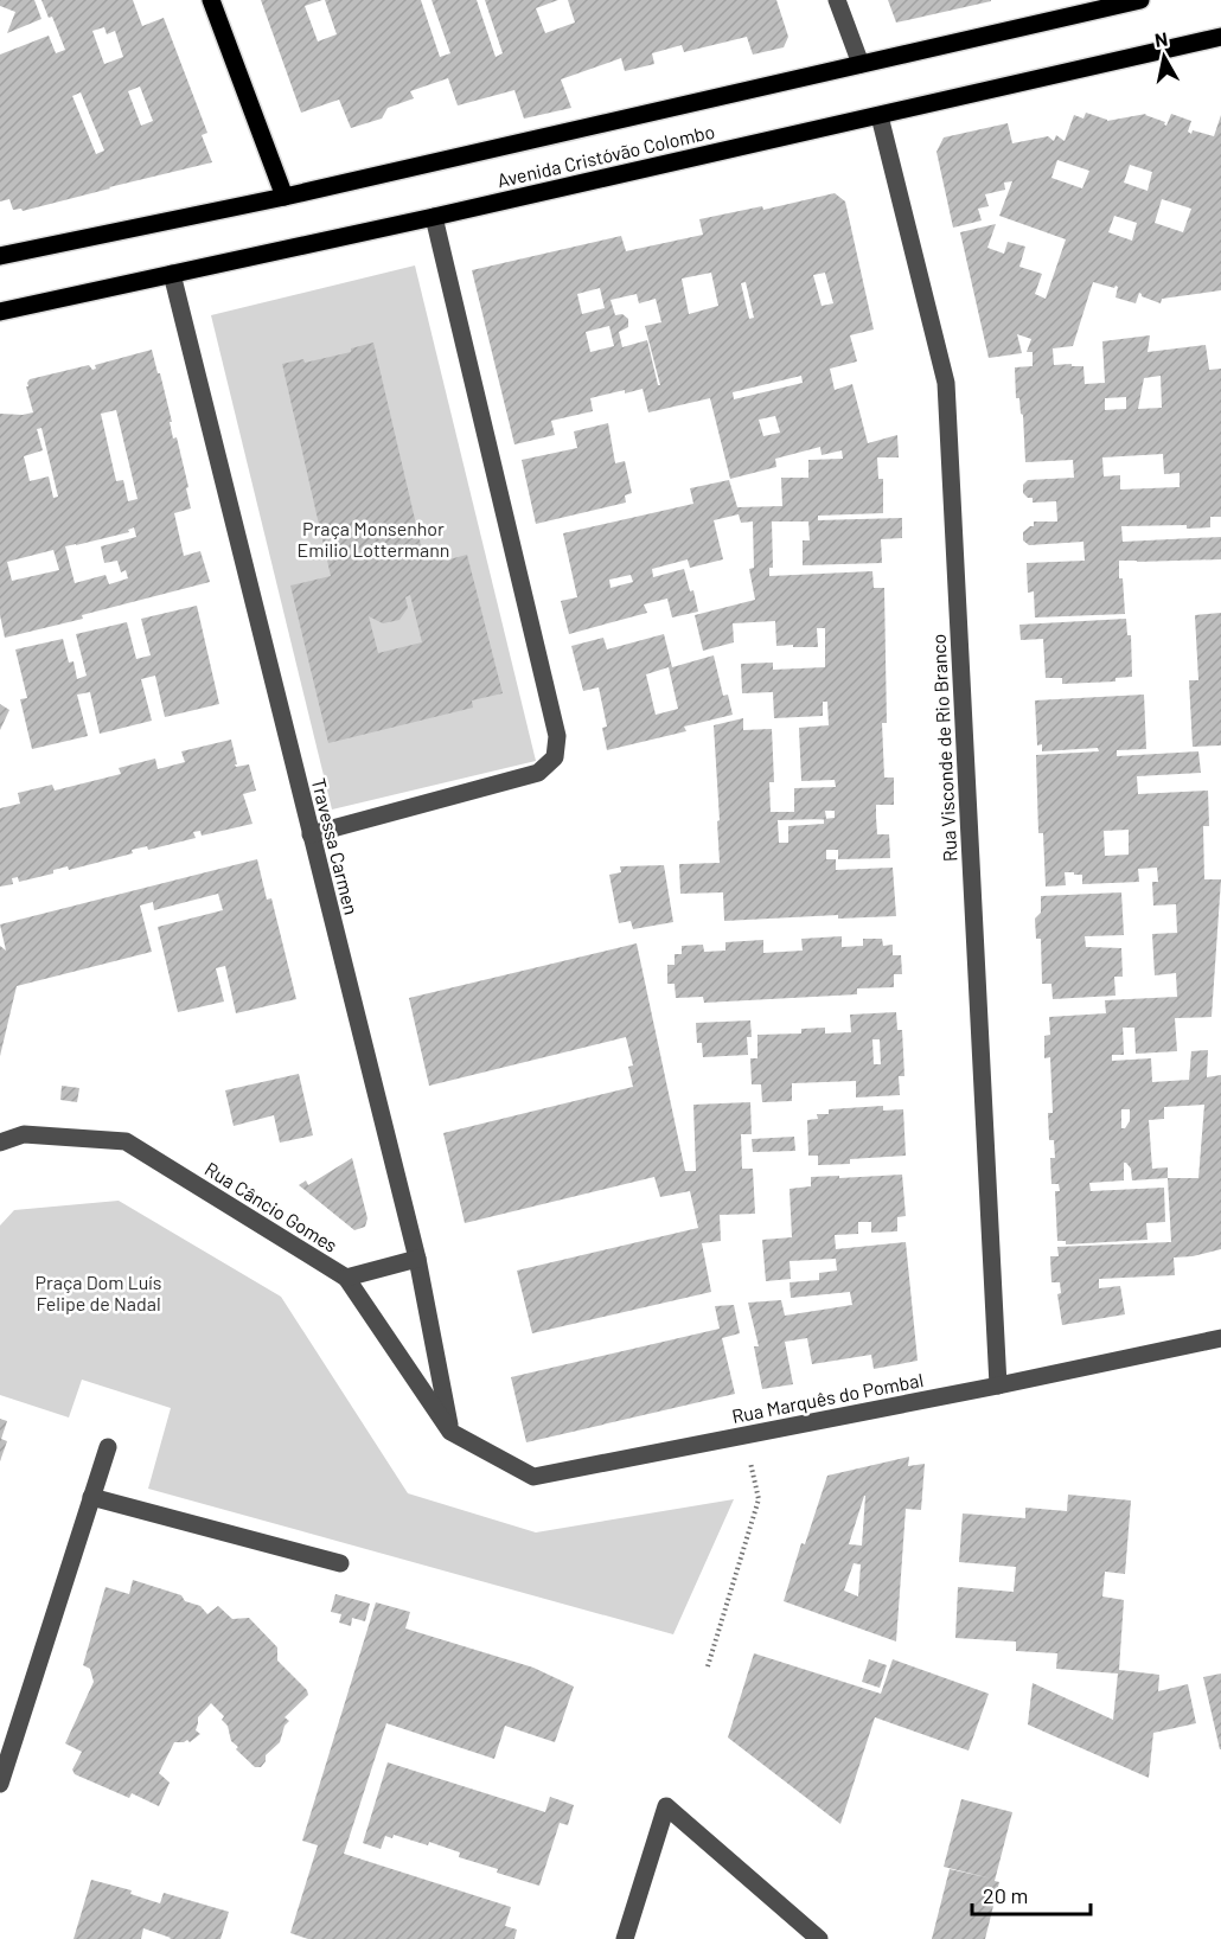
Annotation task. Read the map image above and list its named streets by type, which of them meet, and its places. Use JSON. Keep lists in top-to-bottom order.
{
  "streets": {
    "main road": ["Avenida Cristóvão Colombo"],
    "street": [
      "Rua Visconde de Rio Branco",
      "Travessa Carmen",
      "Rua Câncio Gomes",
      "Rua Marquês do Pombal"
    ]
  },
  "crossings": [
    ["Avenida Cristóvão Colombo", "Rua Visconde de Rio Branco"],
    ["Avenida Cristóvão Colombo", "Travessa Carmen"],
    ["Rua Visconde de Rio Branco", "Rua Marquês do Pombal"],
    ["Travessa Carmen", "Rua Câncio Gomes"],
    ["Travessa Carmen", "Rua Marquês do Pombal"],
    ["Rua Câncio Gomes", "Rua Marquês do Pombal"]
  ],
  "parks": ["Praça Monsenhor Emilio Lottermann", "Praça Dom Luís Felipe de Nadal"],
  "scale_bar": "20 m",
  "north": "top"
}
